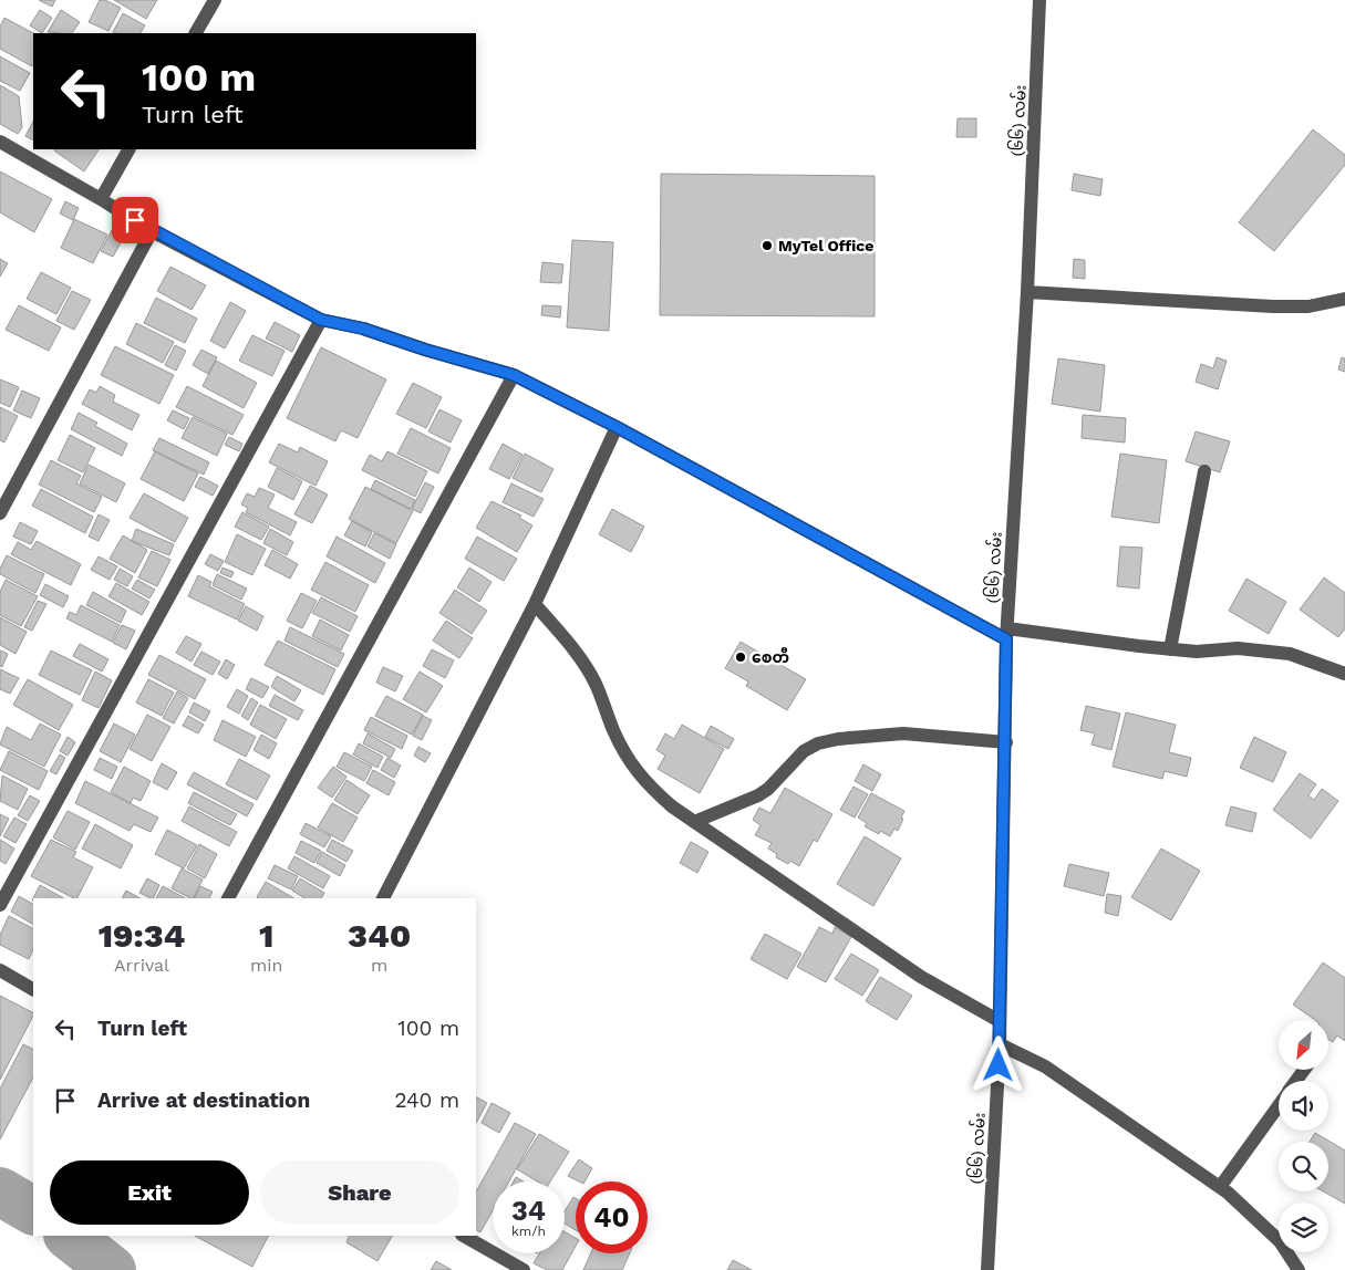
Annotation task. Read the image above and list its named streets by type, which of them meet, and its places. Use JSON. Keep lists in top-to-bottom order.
{
  "streets": {
    "street": ["(၆၆) လမ်း"]
  },
  "places": ["MyTel Office", "စေတီ"],
  "north": "bottom left",
  "page": {
    "turn": ["100 m", "Turn left"],
    "eta": [
      "19:34",
      "Arrival",
      "1",
      "min",
      "340",
      "m"
    ],
    "list": [
      {
        "name": "Turn left",
        "value": "100 m"
      },
      {
        "name": "Arrive at destination",
        "value": "240 m"
      }
    ],
    "buttons": ["Exit", "Share"],
    "speed": "34 km/h",
    "limit": "40"
  }
}
